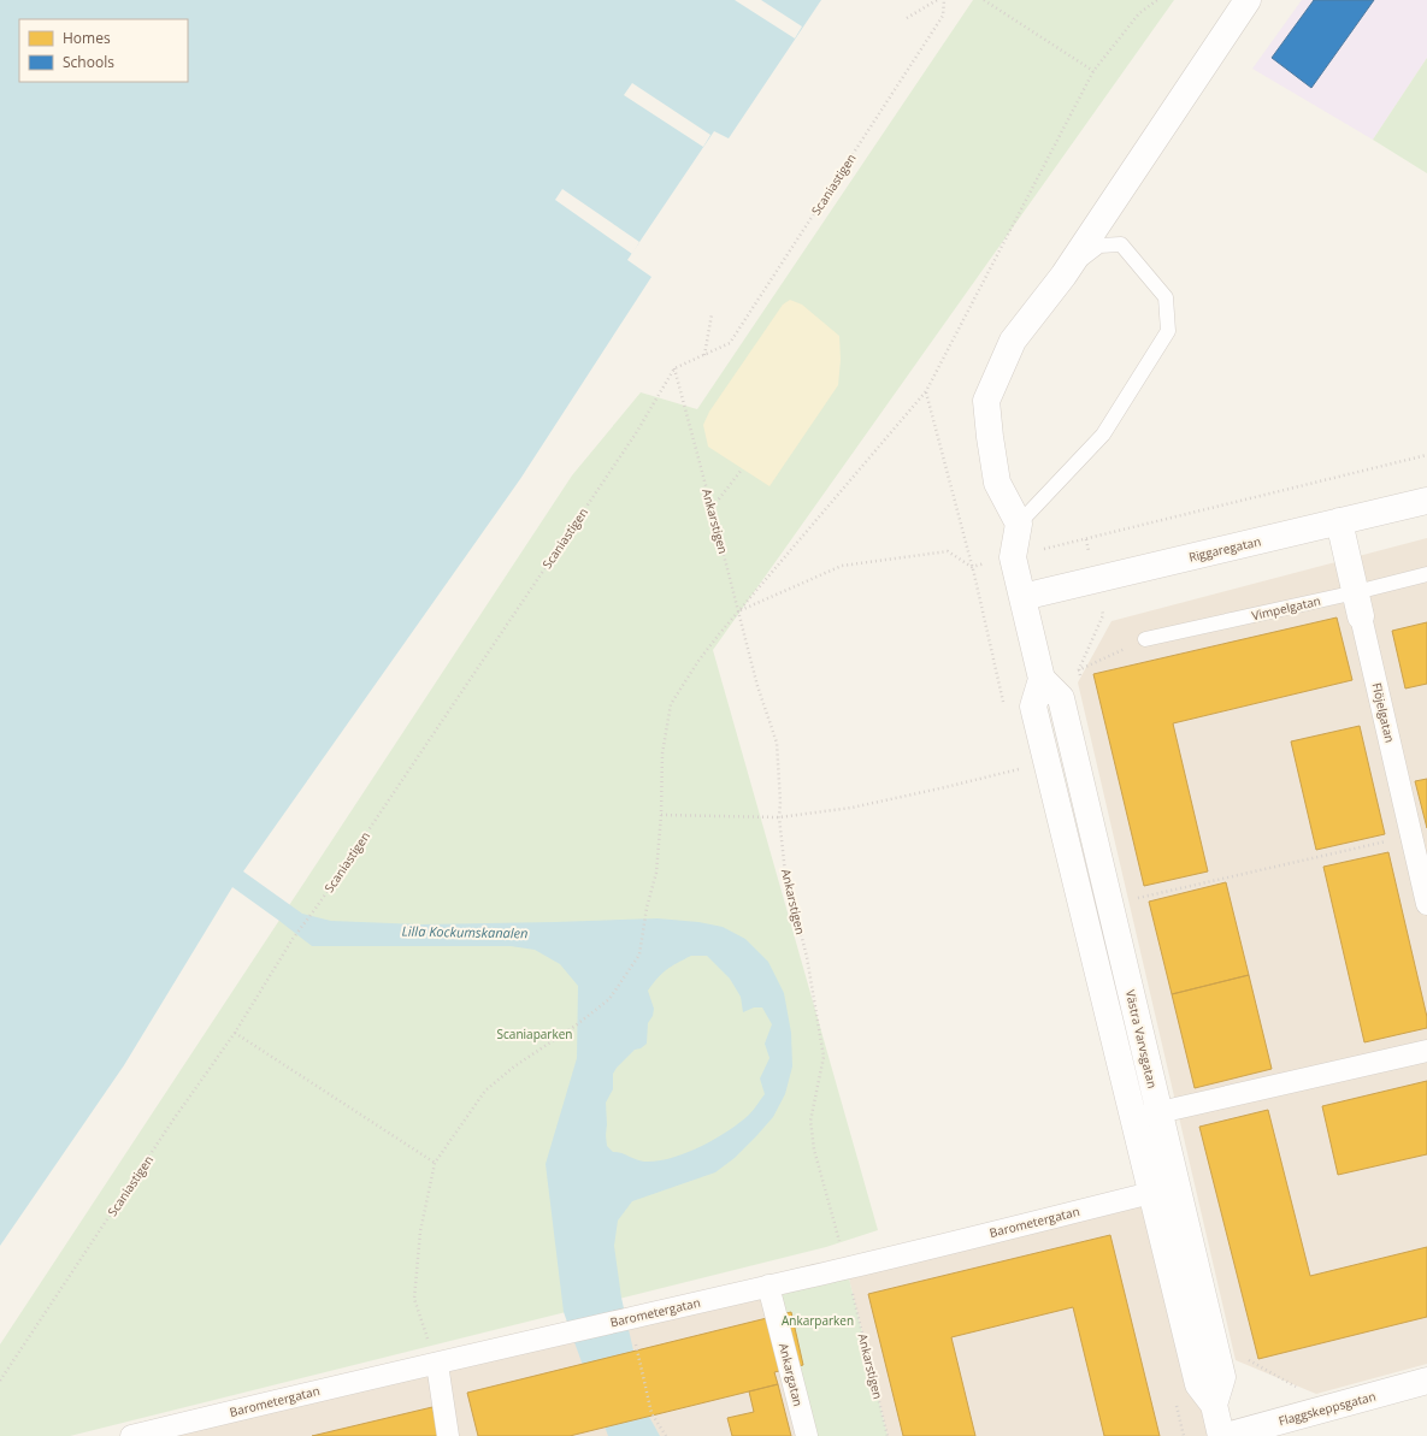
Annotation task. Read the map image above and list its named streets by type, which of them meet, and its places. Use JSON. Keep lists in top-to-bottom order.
{
  "streets": {
    "street": [
      "Riggaregatan",
      "Flöjelgatan",
      "Västra Varvsgatan",
      "Barometergatan",
      "Ankargatan",
      "Flaggskeppsgatan"
    ],
    "lane": ["Vimpelgatan"],
    "path": ["Scaniastigen", "Ankarstigen"]
  },
  "crossings": [
    ["Scaniastigen", "Ankarstigen"],
    ["Ankarstigen", "Barometergatan"],
    ["Riggaregatan", "Flöjelgatan"],
    ["Vimpelgatan", "Flöjelgatan"],
    ["Västra Varvsgatan", "Barometergatan"],
    ["Barometergatan", "Ankargatan"]
  ],
  "water": ["Lilla Kockumskanalen"],
  "parks": ["Scaniaparken", "Ankarparken"],
  "legend": ["Homes", "Schools"]
}
